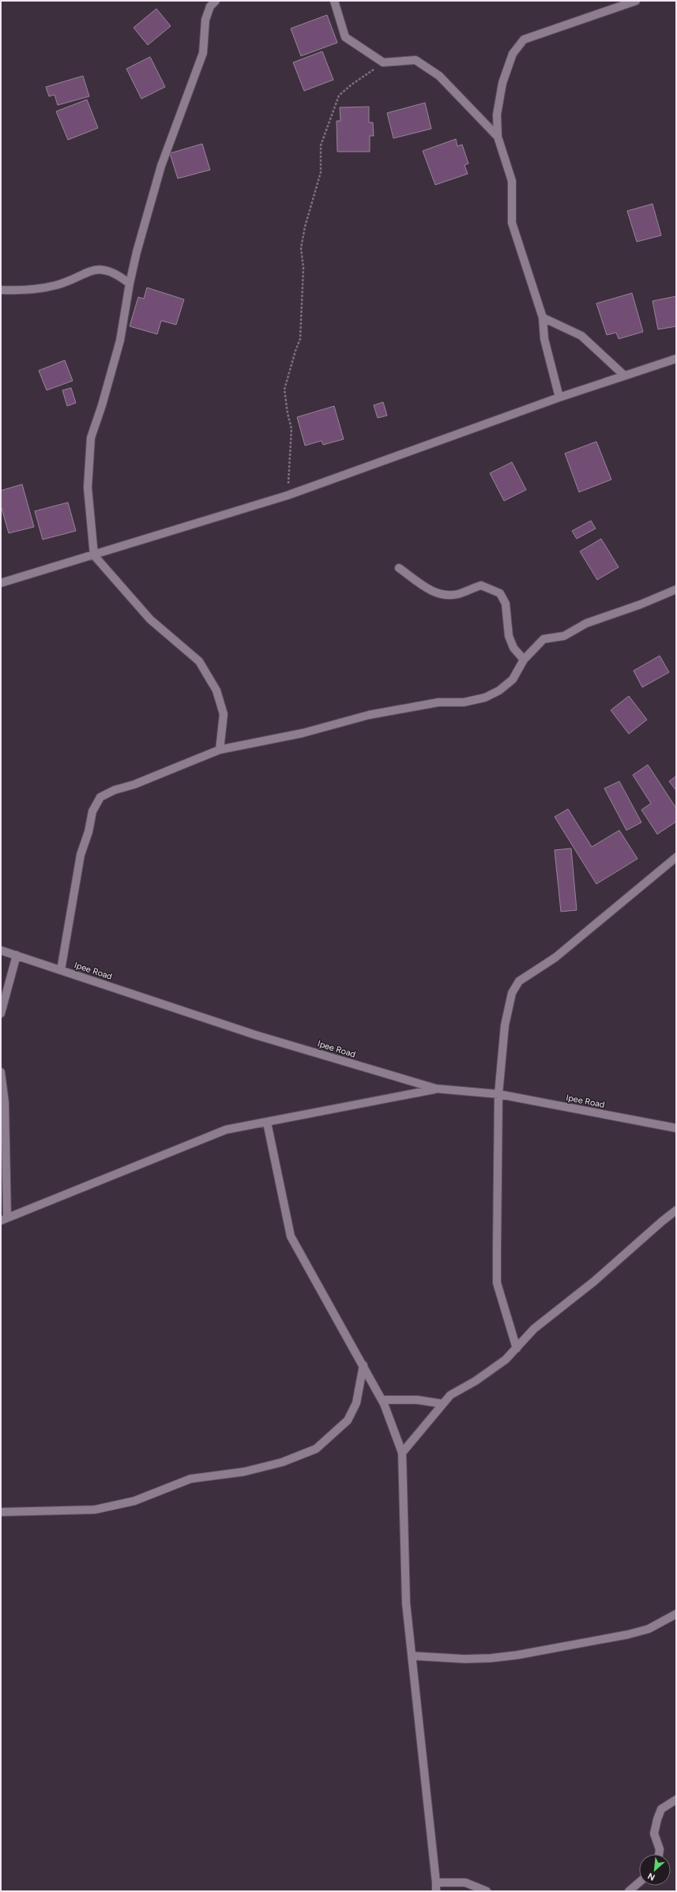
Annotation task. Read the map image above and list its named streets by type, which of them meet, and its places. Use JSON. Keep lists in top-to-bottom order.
{
  "streets": {
    "street": ["Ipee Road"]
  },
  "north": "bottom left"
}
